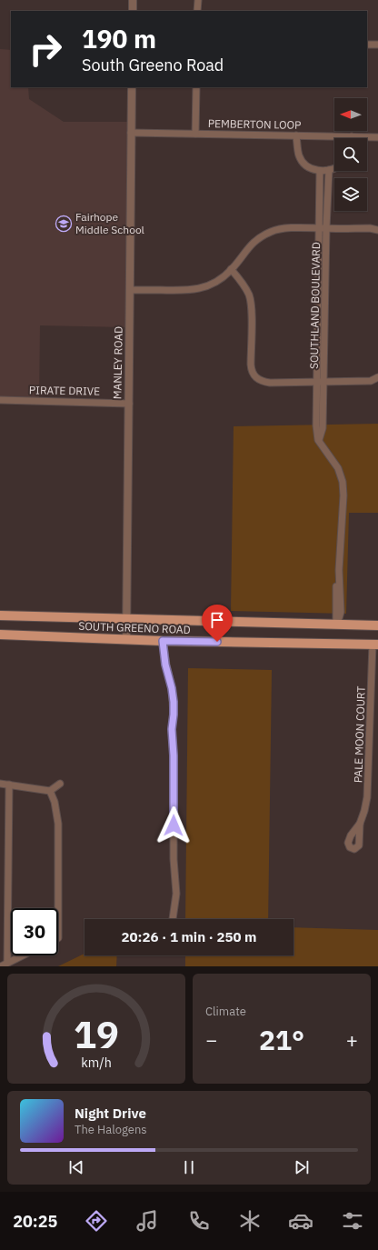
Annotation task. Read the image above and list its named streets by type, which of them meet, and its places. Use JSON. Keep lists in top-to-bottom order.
{
  "streets": {
    "main road": ["SOUTH GREENO ROAD"],
    "street": [
      "PEMBERTON LOOP",
      "SOUTHLAND BOULEVARD",
      "MANLEY ROAD",
      "PIRATE DRIVE",
      "PALE MOON COURT"
    ]
  },
  "crossings": [
    ["PEMBERTON LOOP", "MANLEY ROAD"],
    ["SOUTHLAND BOULEVARD", "SOUTH GREENO ROAD"],
    ["MANLEY ROAD", "PIRATE DRIVE"],
    ["MANLEY ROAD", "SOUTH GREENO ROAD"],
    ["SOUTH GREENO ROAD", "PALE MOON COURT"]
  ],
  "places": {
    "school or university": ["Fairhope Middle School"]
  },
  "north": "left",
  "page": {
    "turn": ["190 m", "South Greeno Road"],
    "limit": "30",
    "trip": "20:26 · 1 min · 250 m",
    "tile": "Climate",
    "heat": ["−", "21°", "+"],
    "song": ["Night Drive", "The Halogens"],
    "tabs": "20:25",
    "gauge": ["19", "km/h"]
  }
}
